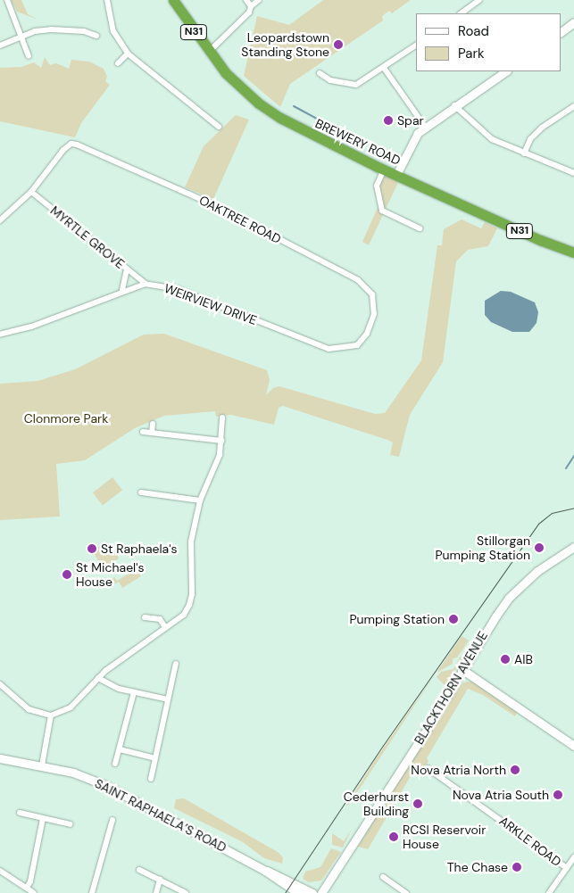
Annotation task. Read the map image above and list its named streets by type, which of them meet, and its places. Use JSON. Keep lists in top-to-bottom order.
{
  "streets": {
    "highway": ["N31", "BREWERY ROAD"],
    "street": [
      "OAKTREE ROAD",
      "MYRTLE GROVE",
      "WEIRVIEW DRIVE",
      "BLACKTHORN AVENUE",
      "SAINT RAPHAELA’S ROAD",
      "ARKLE ROAD"
    ]
  },
  "crossings": [
    ["OAKTREE ROAD", "MYRTLE GROVE"],
    ["OAKTREE ROAD", "WEIRVIEW DRIVE"],
    ["MYRTLE GROVE", "WEIRVIEW DRIVE"]
  ],
  "parks": ["Clonmore Park"],
  "places": [
    "Leopardstown Standing Stone",
    "Spar",
    "Stillorgan Pumping Station",
    "St Raphaela's",
    "St Michael's House",
    "Pumping Station",
    "AIB",
    "Nova Atria North",
    "Nova Atria South",
    "Cederhurst Building",
    "RCSI Reservoir House",
    "The Chase"
  ],
  "legend": ["Road", "Park"]
}
